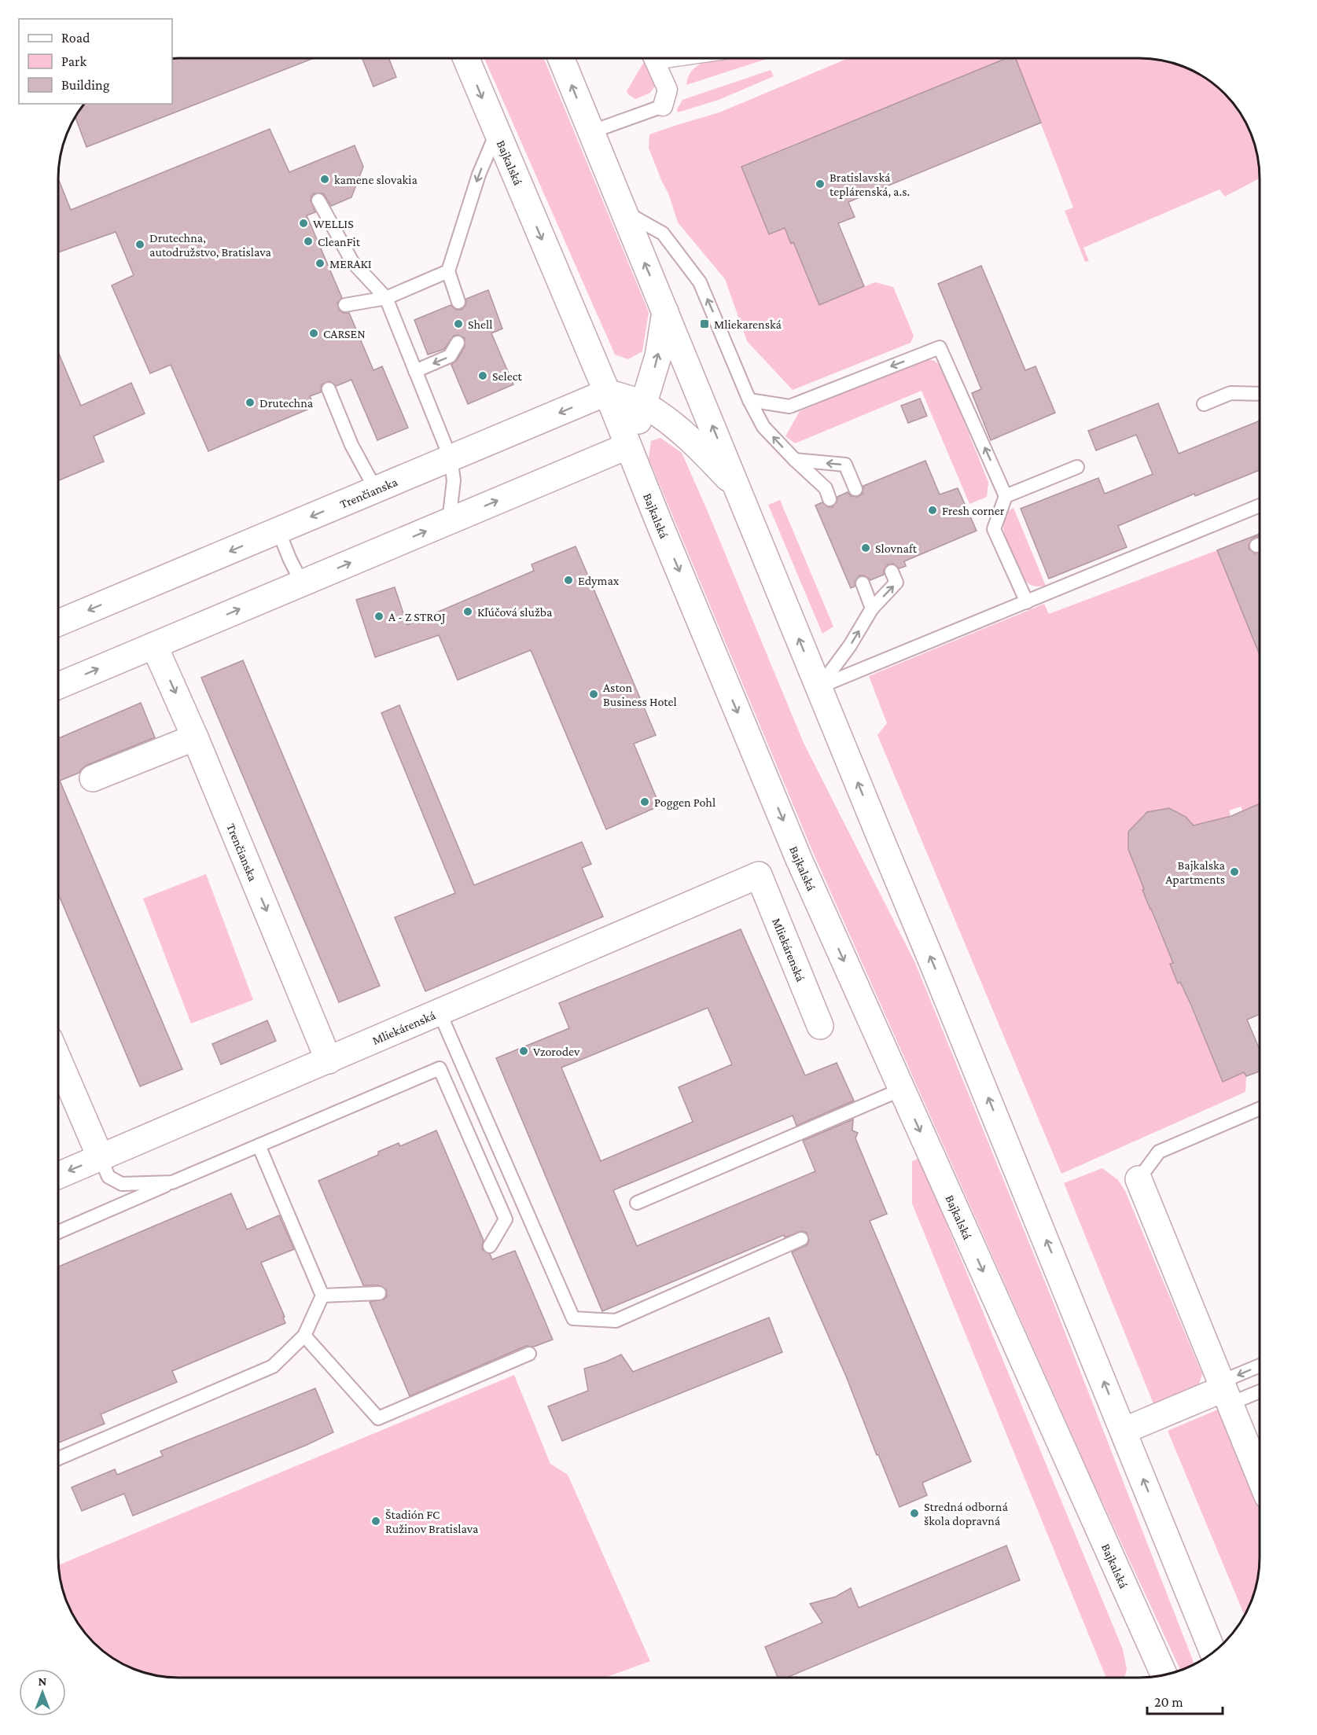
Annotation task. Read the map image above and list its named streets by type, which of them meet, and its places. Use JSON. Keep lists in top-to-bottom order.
{
  "streets": {
    "main road": ["Bajkalská", "Trenčianska", "Mliekárenská"]
  },
  "crossings": [
    ["Bajkalská", "Trenčianska"],
    ["Trenčianska", "Mliekárenská"]
  ],
  "places": {
    "other": [
      "kamene slovakia",
      "Bratislavská teplárenská, a.s.",
      "WELLIS",
      "CleanFit",
      "Drutechna, autodružstvo, Bratislava",
      "MERAKI",
      "Shell",
      "CARSEN",
      "Select",
      "Drutechna",
      "Fresh corner",
      "Slovnaft",
      "Edymax",
      "Kľúčová služba",
      "A - Z STROJ",
      "Aston Business Hotel",
      "Poggen Pohl",
      "Bajkalska Apartments",
      "Vzorodev",
      "Stredná odborná škola dopravná",
      "Štadión FC Ružinov Bratislava"
    ],
    "transit": ["Mliekarenská"]
  },
  "legend": ["Road", "Park", "Building"],
  "scale_bar": "20 m",
  "north": "top"
}
